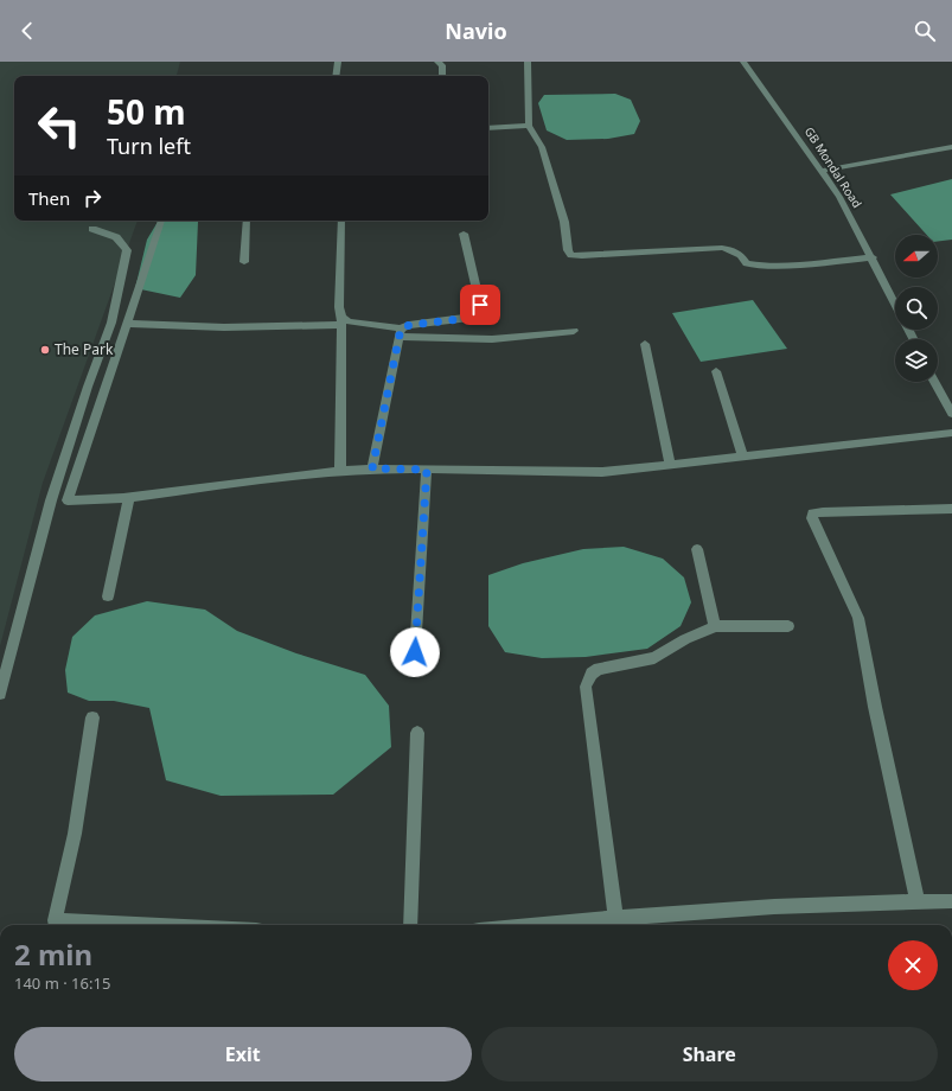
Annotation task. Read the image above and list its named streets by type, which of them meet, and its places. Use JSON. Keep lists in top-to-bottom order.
{
  "streets": {
    "street": ["GB Mondal Road"]
  },
  "places": ["The Park"],
  "north": "left",
  "page": {
    "header": "Navio",
    "turn": ["50 m", "Turn left"],
    "then": "Then",
    "heading": ["2 min", "140 m · 16:15"],
    "buttons": ["Exit", "Share"]
  }
}
